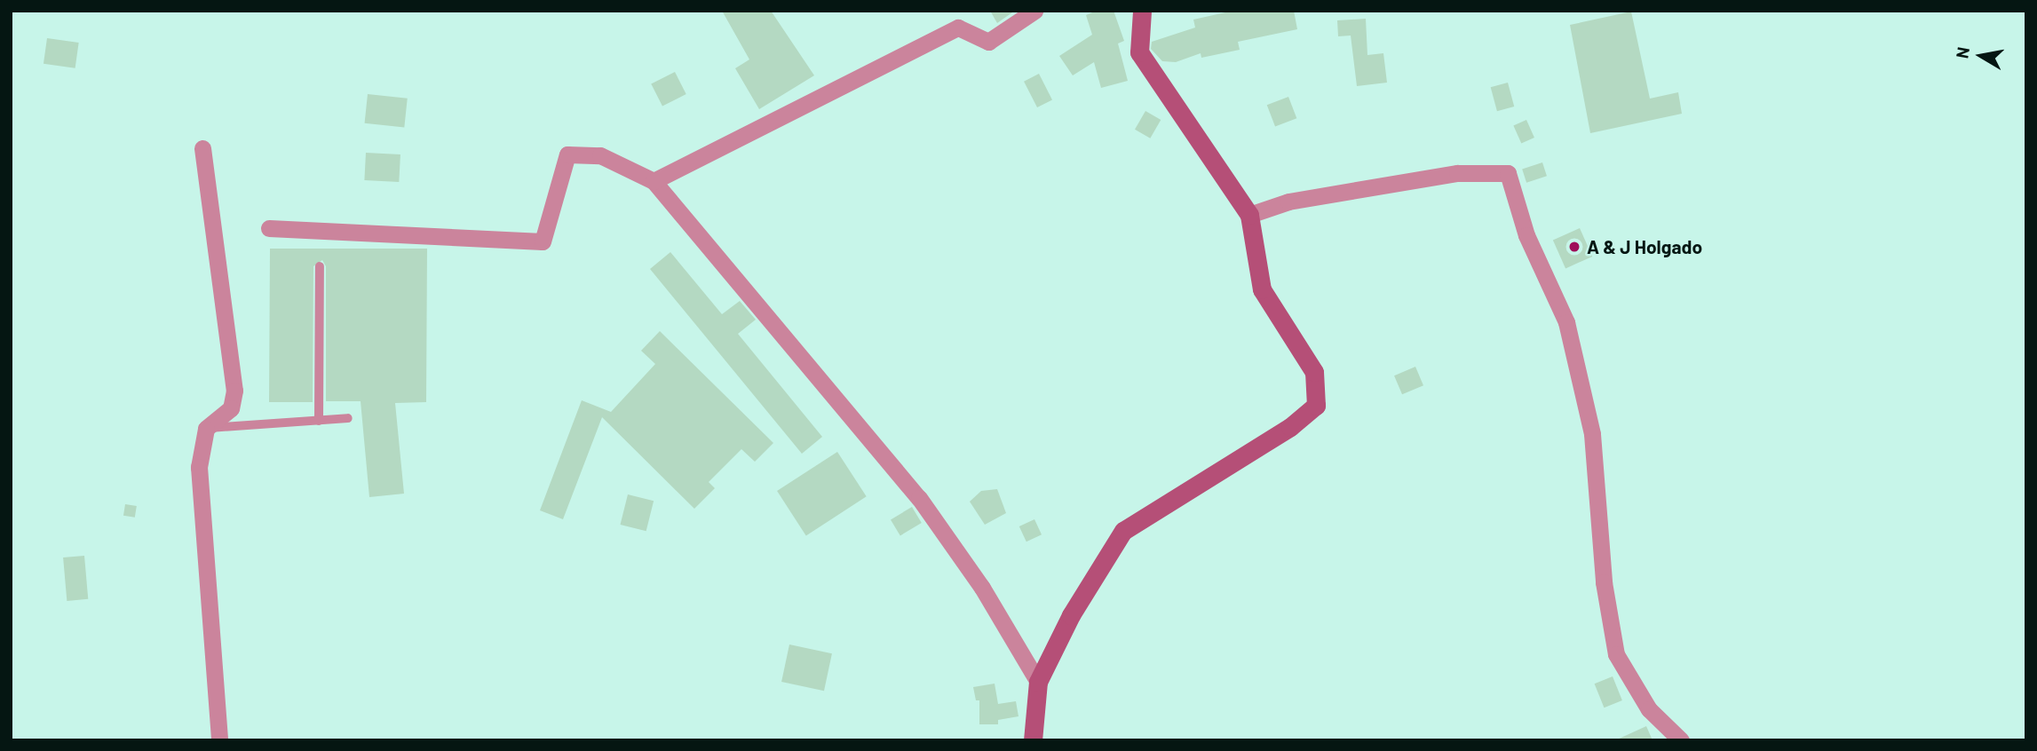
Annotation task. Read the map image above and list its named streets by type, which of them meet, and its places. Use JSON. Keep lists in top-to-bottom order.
{
  "places": ["A & J Holgado"],
  "north": "left"
}
